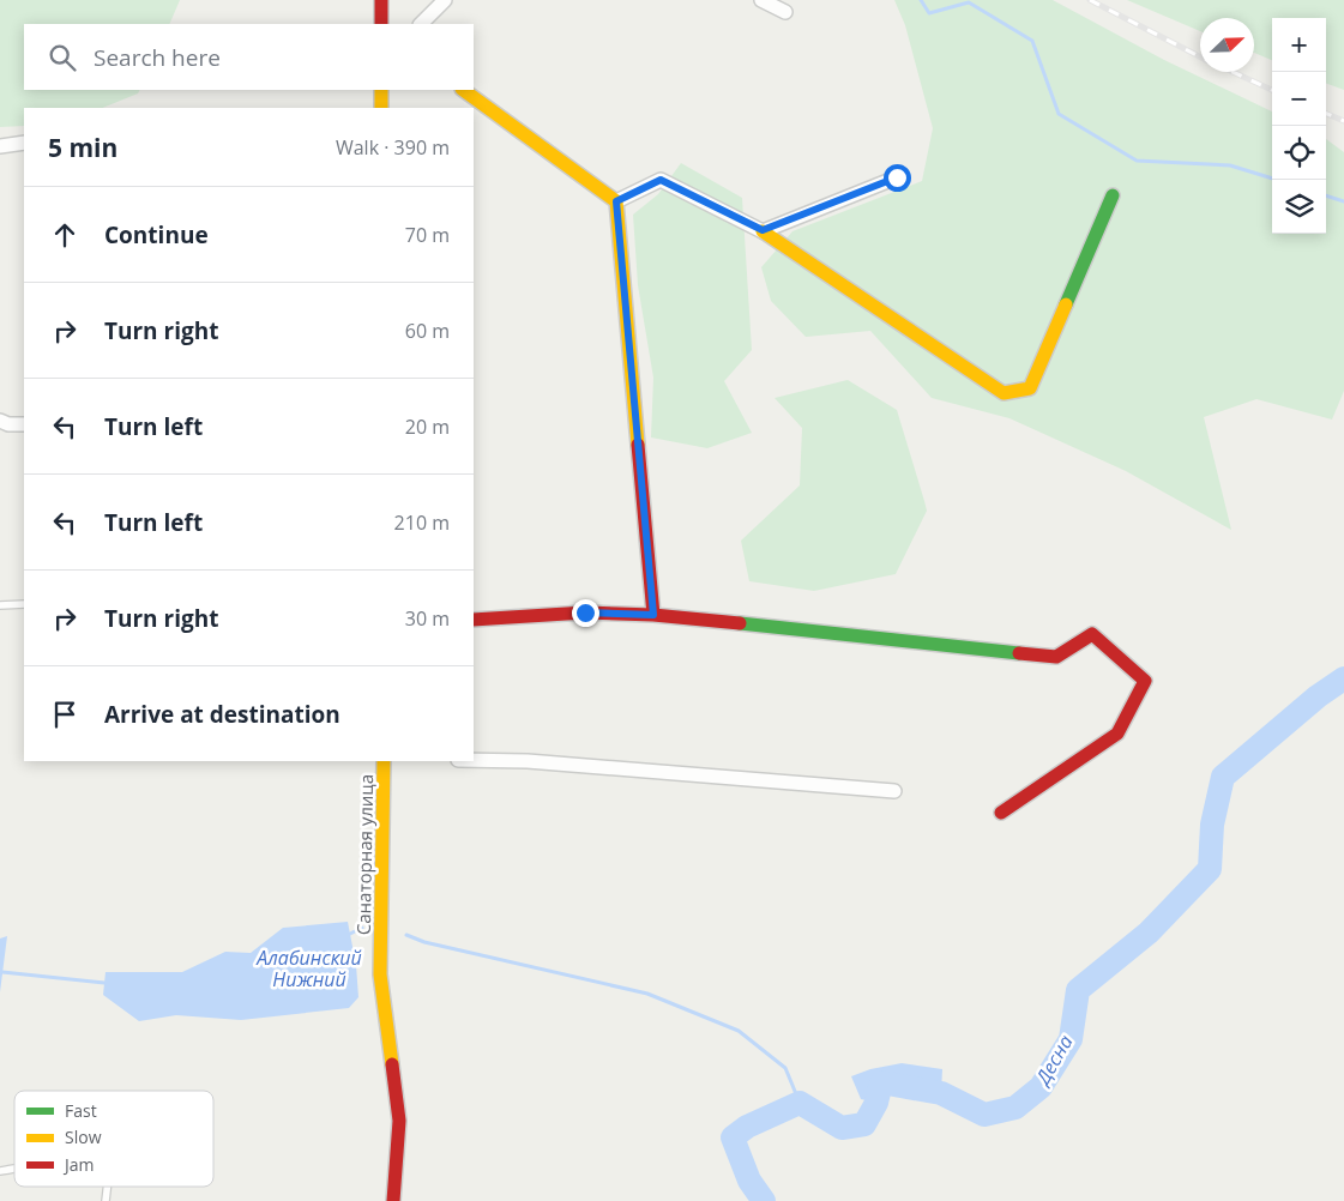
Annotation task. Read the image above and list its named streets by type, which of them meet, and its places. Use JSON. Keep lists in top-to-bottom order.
{
  "streets": {
    "street": ["Санаторная улица"]
  },
  "water": ["Алабинский Нижний", "Десна"],
  "legend": ["Fast", "Slow", "Jam"],
  "north": "top right",
  "page": {
    "map_buttons": ["+", "−"],
    "search": "Search here",
    "heading": ["5 min", "Walk · 390 m"],
    "list": [
      ["Continue", "70 m"],
      ["Turn right", "60 m"],
      ["Turn left", "20 m"],
      ["Turn left", "210 m"],
      ["Turn right", "30 m"],
      "Arrive at destination"
    ]
  }
}
